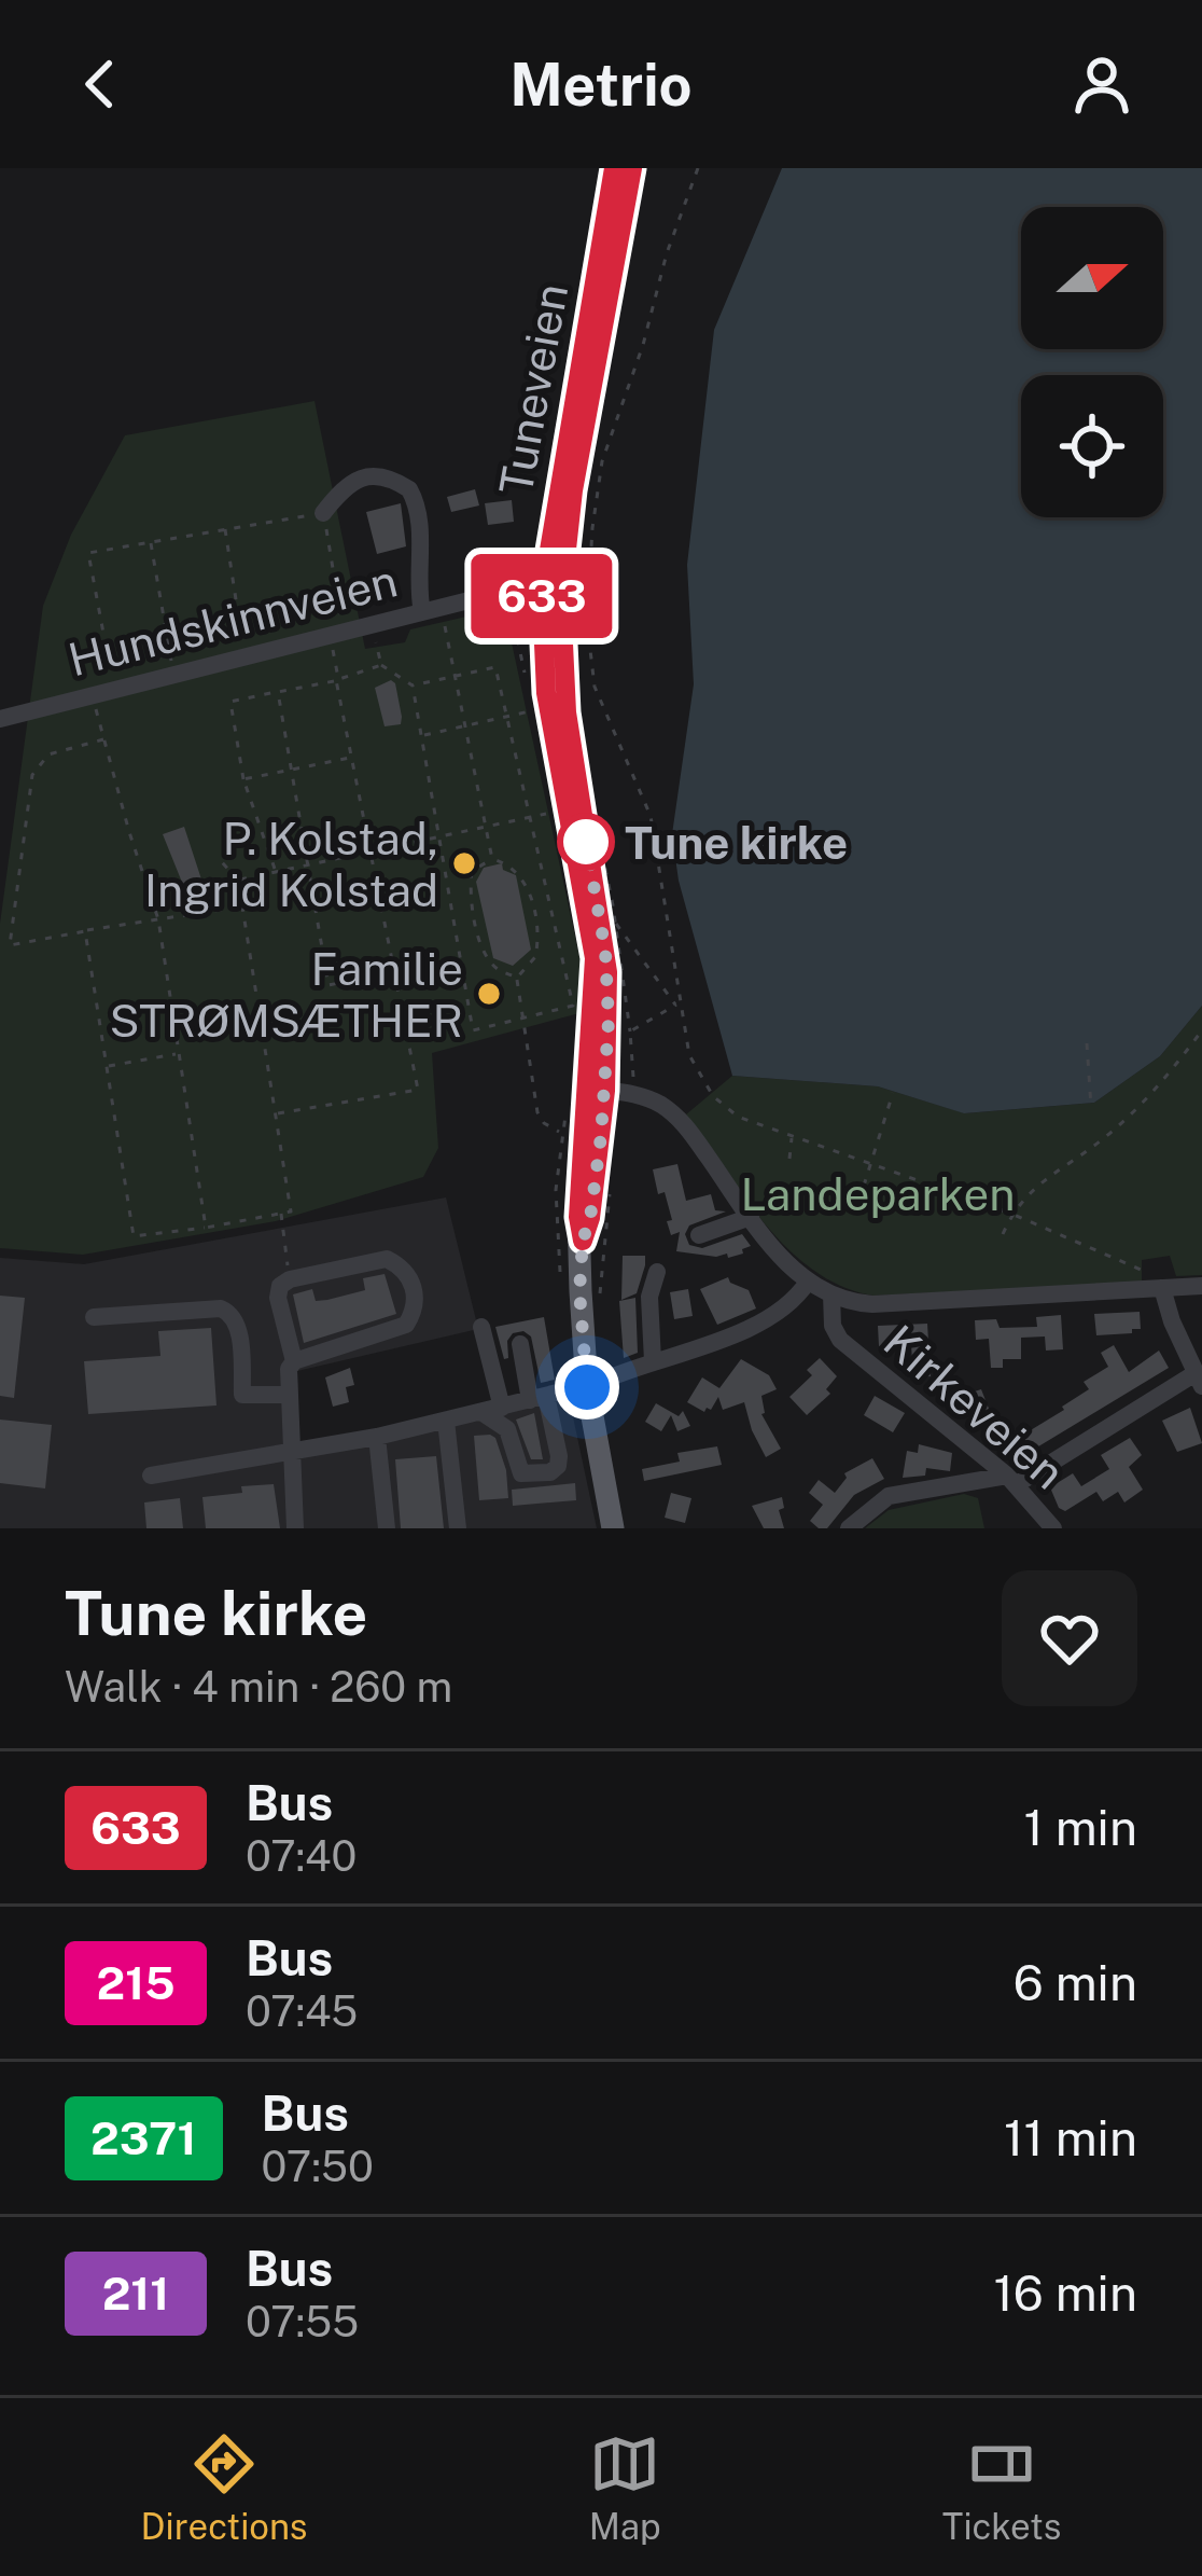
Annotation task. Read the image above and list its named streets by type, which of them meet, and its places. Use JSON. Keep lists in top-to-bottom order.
{
  "streets": {
    "main road": ["Tuneveien"],
    "street": ["Hundskinnveien", "Kirkeveien"]
  },
  "crossings": [
    ["Tuneveien", "Hundskinnveien"]
  ],
  "parks": ["Landeparken"],
  "places": ["Tune kirke", "P. Kolstad, Ingrid Kolstad", "Familie STRØMSÆTHER"],
  "lines": ["bus line 633"],
  "north": "right",
  "page": {
    "header": "Metrio",
    "on_map": "633",
    "heading": ["Tune kirke", "Walk · 4 min · 260 m"],
    "list": [
      {
        "mark": "633",
        "name": "Bus",
        "note": "07:40",
        "value": "1 min"
      },
      {
        "mark": "215",
        "name": "Bus",
        "note": "07:45",
        "value": "6 min"
      },
      {
        "mark": "2371",
        "name": "Bus",
        "note": "07:50",
        "value": "11 min"
      },
      {
        "mark": "211",
        "name": "Bus",
        "note": "07:55",
        "value": "16 min"
      }
    ],
    "tabs": ["Directions", "Map", "Tickets"]
  }
}
